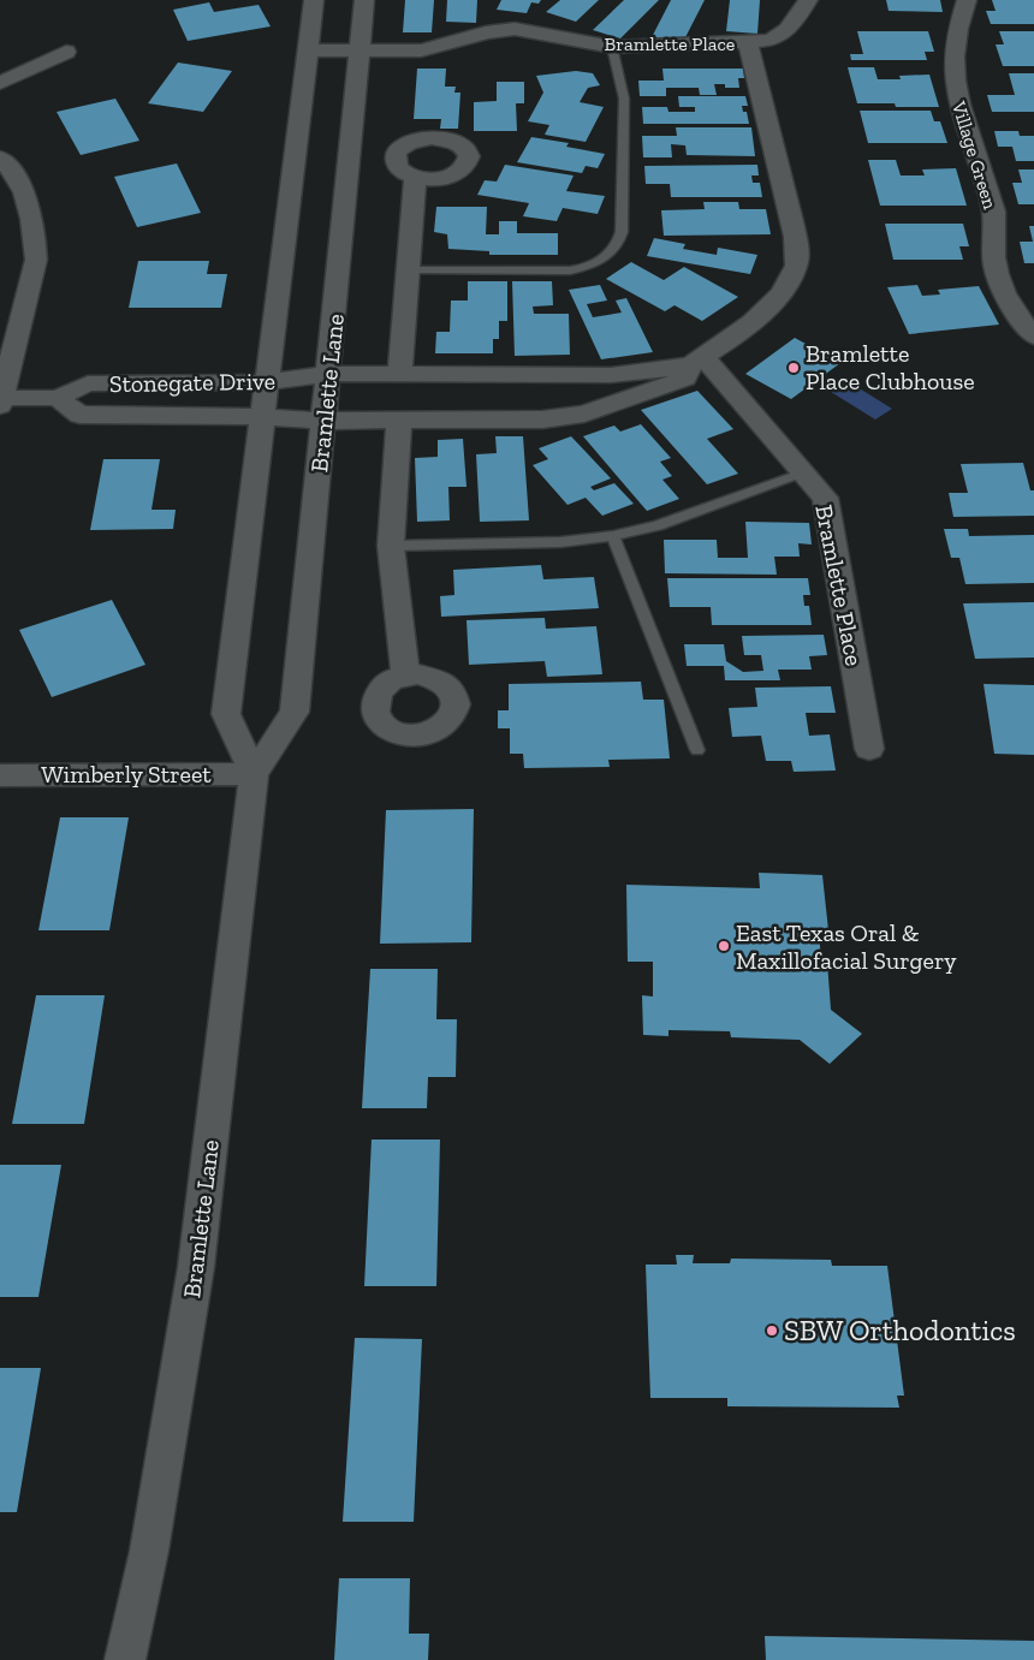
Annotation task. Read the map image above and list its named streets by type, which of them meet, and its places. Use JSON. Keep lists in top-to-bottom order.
{
  "streets": {
    "street": [
      "Bramlette Place",
      "Village Green",
      "Stonegate Drive",
      "Bramlette Lane",
      "Wimberly Street"
    ]
  },
  "crossings": [
    ["Bramlette Place", "Stonegate Drive"],
    ["Bramlette Place", "Bramlette Lane"],
    ["Stonegate Drive", "Bramlette Lane"],
    ["Bramlette Lane", "Wimberly Street"]
  ],
  "places": ["Bramlette Place Clubhouse", "East Texas Oral & Maxillofacial Surgery", "SBW Orthodontics"]
}
